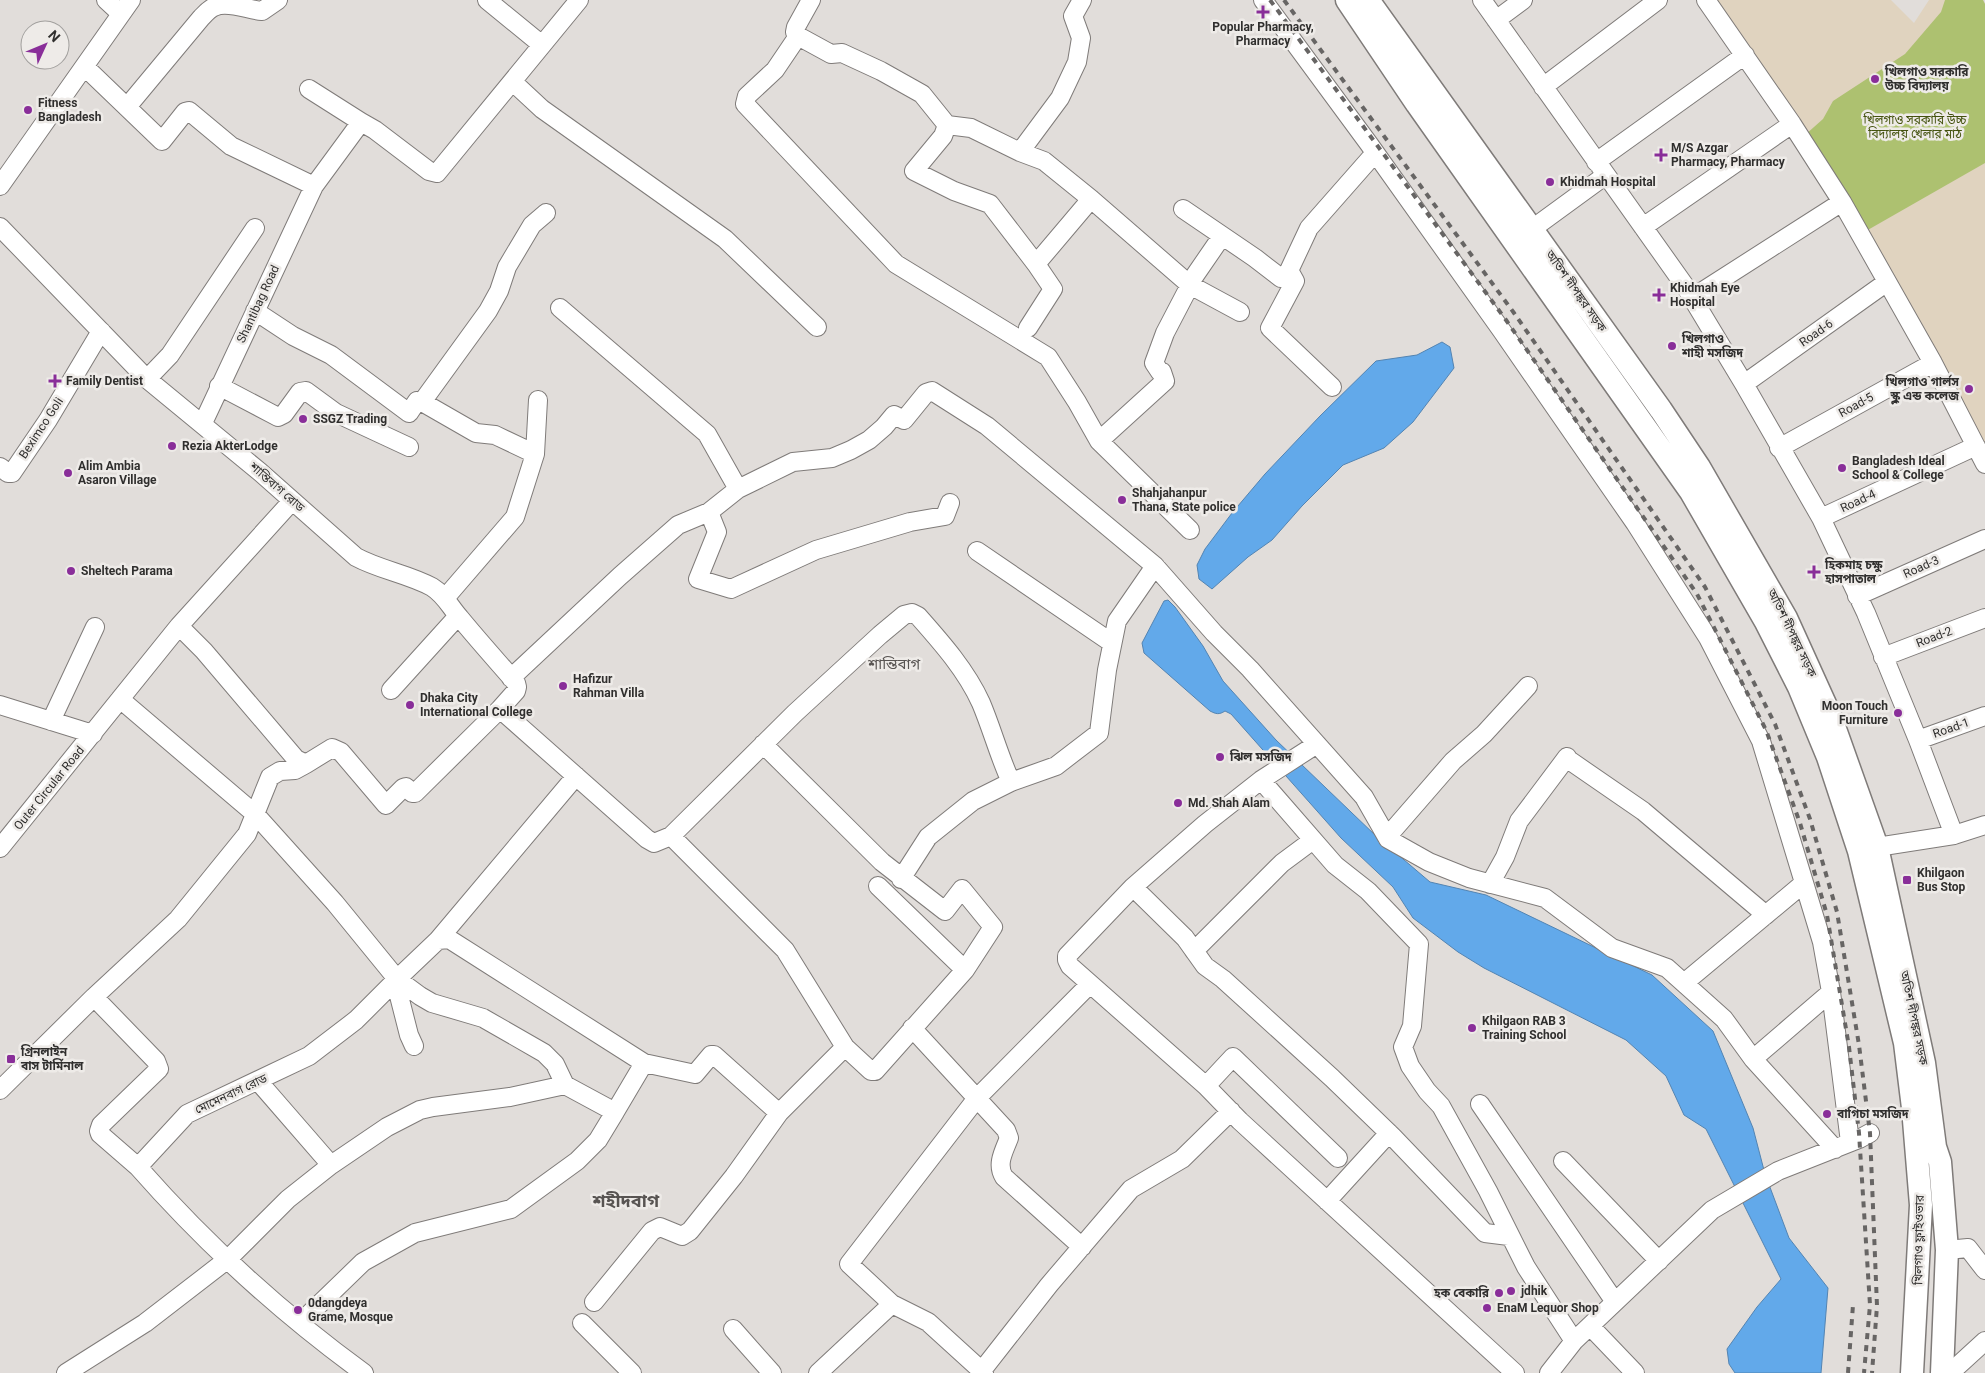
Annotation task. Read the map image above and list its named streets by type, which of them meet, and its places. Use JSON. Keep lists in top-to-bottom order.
{
  "streets": {
    "main road": ["অতিশ দীপঙ্কর সড়ক", "খিলগাও ফ্লাইওভার"],
    "street": [
      "Shantibag Road",
      "Road-6",
      "Road-5",
      "Beximco Goli",
      "শান্তিবাগ রোড",
      "Road-4",
      "Road-3",
      "Road-2",
      "Road-1",
      "Outer Circular Road",
      "মোমেনবাগ রোড"
    ]
  },
  "crossings": [
    ["অতিশ দীপঙ্কর সড়ক", "খিলগাও ফ্লাইওভার"],
    ["Shantibag Road", "শান্তিবাগ রোড"],
    ["Beximco Goli", "শান্তিবাগ রোড"]
  ],
  "districts": ["শান্তিবাগ", "শহীদবাগ"],
  "parks": ["খিলগাও সরকারি উচ্চ বিদ্যালয় খেলার মাঠ"],
  "places": {
    "health": [
      "Popular Pharmacy, Pharmacy",
      "M/S Azgar Pharmacy, Pharmacy",
      "Khidmah Eye Hospital",
      "Family Dentist",
      "হিকমাহ চক্ষু হাসপাতাল"
    ],
    "other": [
      "খিলগাও সরকারি উচ্চ বিদ্যালয়",
      "Fitness Bangladesh",
      "Khidmah Hospital",
      "খিলগাও শাহী মসজিদ",
      "খিলগাও গার্লস স্কুল এন্ড কলেজ",
      "SSGZ Trading",
      "Rezia AkterLodge",
      "Bangladesh Ideal School & College",
      "Alim Ambia Asaron Village",
      "Shahjahanpur Thana, State police",
      "Sheltech Parama",
      "Hafizur Rahman Villa",
      "Dhaka City International College",
      "Moon Touch Furniture",
      "ঝিল মসজিদ",
      "Md. Shah Alam",
      "Khilgaon RAB 3 Training School",
      "বাগিচা মসজিদ",
      "jdhik",
      "হক বেকারি",
      "EnaM Lequor Shop",
      "0dangdeya Grame, Mosque"
    ],
    "transit": ["Khilgaon Bus Stop", "গ্রিনলাইন বাস টার্মিনাল"]
  },
  "north": "top right"
}
